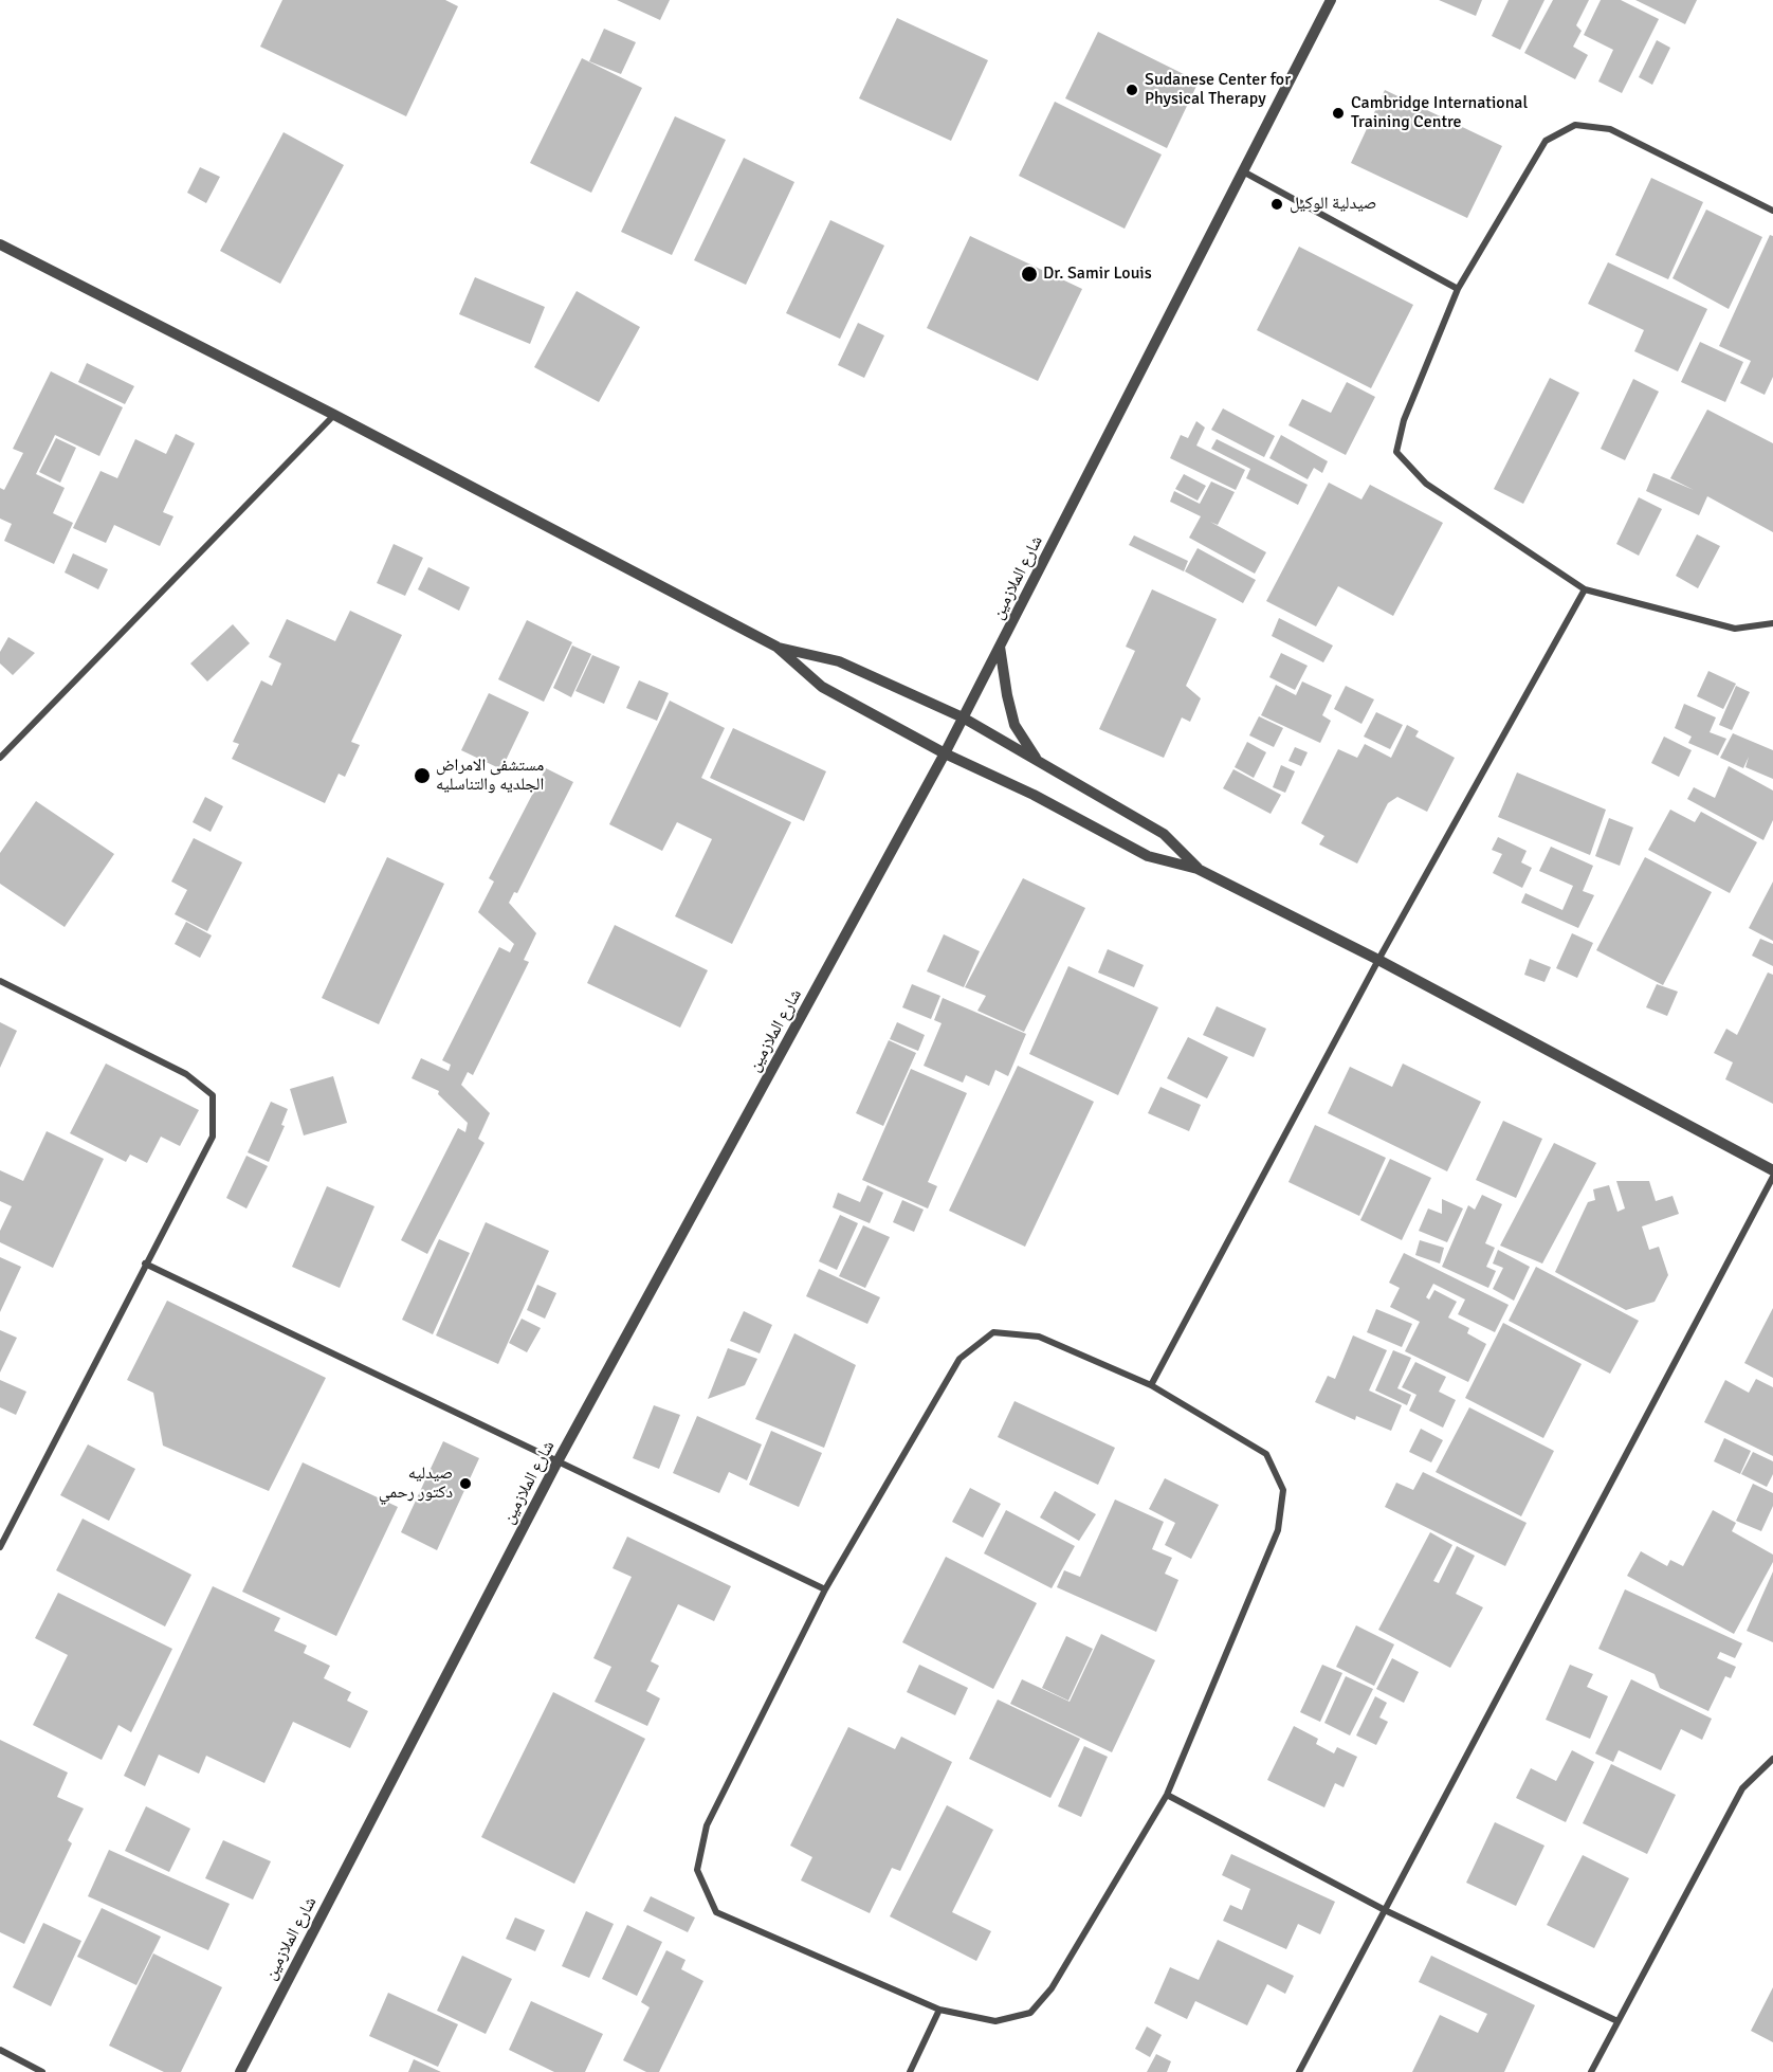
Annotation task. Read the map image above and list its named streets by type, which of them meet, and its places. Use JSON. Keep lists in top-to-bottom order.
{
  "streets": {
    "street": ["شارع الملازمين"]
  },
  "places": [
    "Sudanese Center for Physical Therapy",
    "Cambridge International Training Centre",
    "صيدلية الوكيل",
    "Dr. Samir Louis",
    "مستشفى الامراض الجلديه والتناسليه",
    "صيدليه دكتور رحمي"
  ]
}
